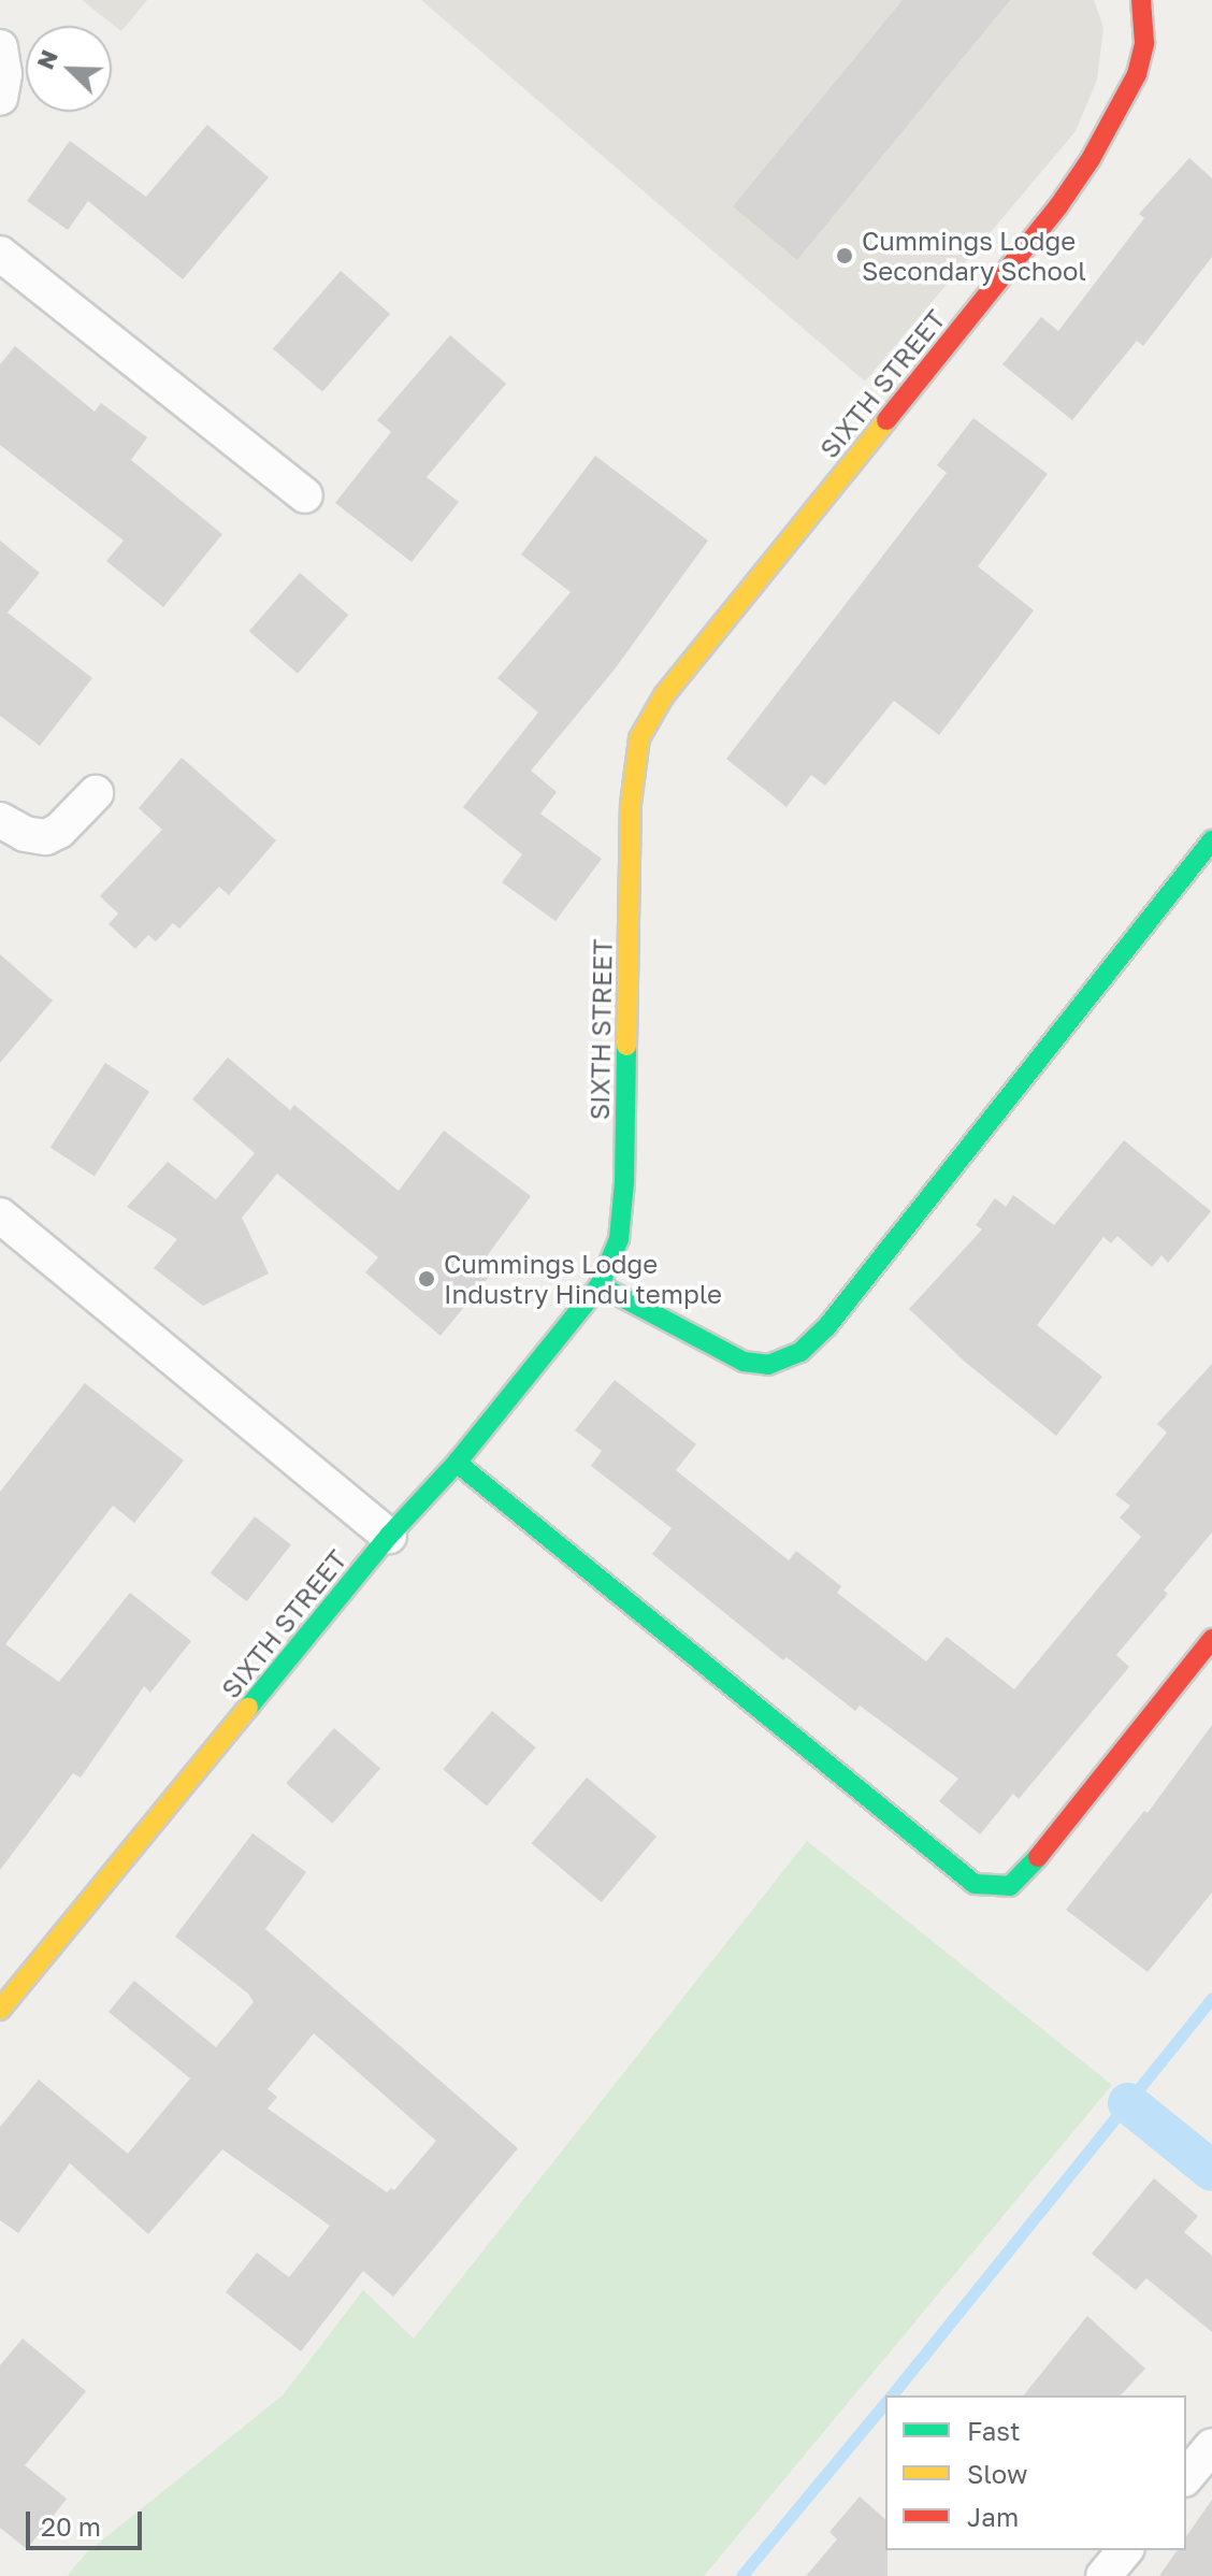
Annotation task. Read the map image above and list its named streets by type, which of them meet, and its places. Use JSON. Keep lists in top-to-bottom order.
{
  "streets": {
    "street": ["SIXTH STREET"]
  },
  "places": ["Cummings Lodge Secondary School", "Cummings Lodge Industry Hindu temple"],
  "legend": ["Fast", "Slow", "Jam"],
  "scale_bar": "20 m",
  "north": "top left"
}
